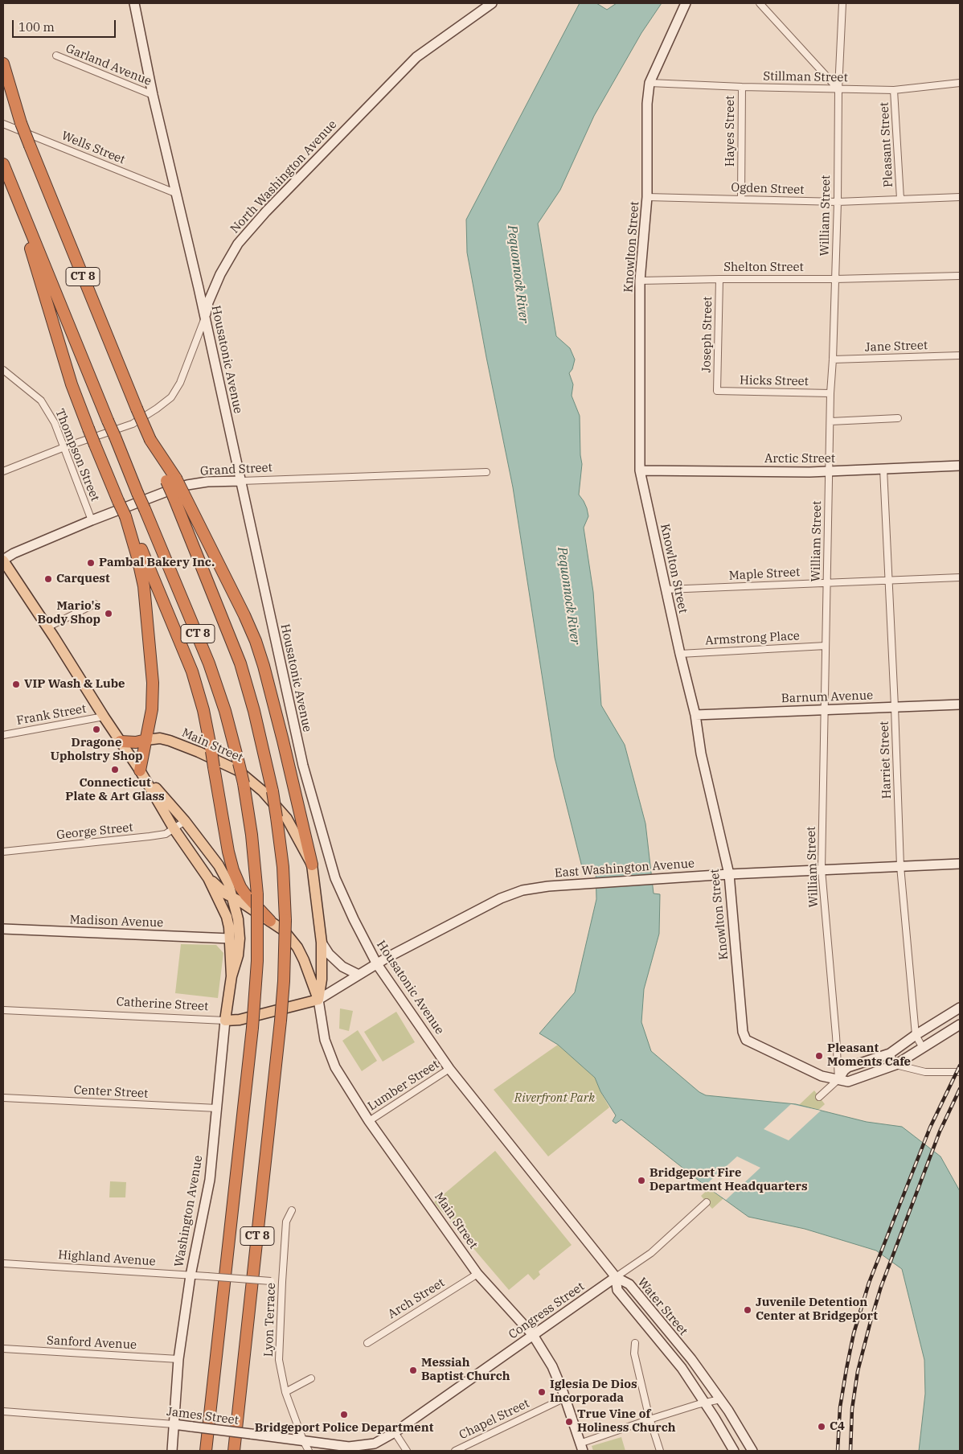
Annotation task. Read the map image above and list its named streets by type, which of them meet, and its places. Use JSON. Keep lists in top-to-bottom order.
{
  "streets": {
    "highway": ["CT 8"],
    "main road": [
      "North Washington Avenue",
      "Knowlton Street",
      "Housatonic Avenue",
      "Arctic Street",
      "Grand Street",
      "Barnum Avenue",
      "Main Street",
      "East Washington Avenue",
      "Madison Avenue",
      "Catherine Street",
      "Washington Avenue",
      "Water Street",
      "Congress Street",
      "James Street"
    ],
    "street": [
      "Garland Avenue",
      "Stillman Street",
      "Hayes Street",
      "Pleasant Street",
      "Wells Street",
      "Ogden Street",
      "William Street",
      "Shelton Street",
      "Joseph Street",
      "Jane Street",
      "Hicks Street",
      "Thompson Street",
      "Maple Street",
      "Armstrong Place",
      "Frank Street",
      "Harriet Street",
      "George Street",
      "Lumber Street",
      "Center Street",
      "Highland Avenue",
      "Arch Street",
      "Lyon Terrace",
      "Sanford Avenue",
      "Chapel Street"
    ]
  },
  "crossings": [
    ["Garland Avenue", "Housatonic Avenue"],
    ["Stillman Street", "Hayes Street"],
    ["Stillman Street", "Pleasant Street"],
    ["Stillman Street", "William Street"],
    ["Stillman Street", "Knowlton Street"],
    ["Hayes Street", "Ogden Street"],
    ["Pleasant Street", "Ogden Street"],
    ["Wells Street", "Housatonic Avenue"],
    ["North Washington Avenue", "Housatonic Avenue"],
    ["North Washington Avenue", "Thompson Street"],
    ["Ogden Street", "William Street"],
    ["Ogden Street", "Knowlton Street"],
    ["William Street", "Knowlton Street"],
    ["William Street", "Shelton Street"],
    ["William Street", "Jane Street"],
    ["William Street", "Hicks Street"],
    ["William Street", "Arctic Street"],
    ["William Street", "Maple Street"],
    ["William Street", "Armstrong Place"],
    ["William Street", "Barnum Avenue"],
    ["William Street", "East Washington Avenue"],
    ["Knowlton Street", "Shelton Street"],
    ["Knowlton Street", "Arctic Street"],
    ["Knowlton Street", "Maple Street"],
    ["Knowlton Street", "Armstrong Place"],
    ["Knowlton Street", "Barnum Avenue"],
    ["Knowlton Street", "East Washington Avenue"],
    ["Shelton Street", "Joseph Street"],
    ["Joseph Street", "Hicks Street"],
    ["Housatonic Avenue", "Grand Street"],
    ["Housatonic Avenue", "East Washington Avenue"],
    ["Housatonic Avenue", "Lumber Street"],
    ["Housatonic Avenue", "Water Street"],
    ["Housatonic Avenue", "Congress Street"],
    ["Thompson Street", "Grand Street"],
    ["Arctic Street", "Harriet Street"],
    ["Grand Street", "Main Street"],
    ["Maple Street", "Harriet Street"],
    ["Barnum Avenue", "Harriet Street"],
    ["Frank Street", "Main Street"],
    ["Main Street", "George Street"],
    ["Main Street", "East Washington Avenue"],
    ["Main Street", "Madison Avenue"],
    ["Main Street", "Catherine Street"],
    ["Main Street", "Lumber Street"],
    ["Main Street", "Washington Avenue"],
    ["Main Street", "Arch Street"],
    ["Main Street", "Congress Street"],
    ["Main Street", "Chapel Street"],
    ["Harriet Street", "East Washington Avenue"],
    ["East Washington Avenue", "Catherine Street"],
    ["Madison Avenue", "Washington Avenue"],
    ["Catherine Street", "Washington Avenue"],
    ["Center Street", "Washington Avenue"],
    ["Washington Avenue", "Highland Avenue"],
    ["Washington Avenue", "Sanford Avenue"],
    ["Washington Avenue", "James Street"],
    ["Highland Avenue", "Lyon Terrace"],
    ["Water Street", "Congress Street"],
    ["Congress Street", "James Street"],
    ["Lyon Terrace", "James Street"]
  ],
  "water": ["Pequonnock River"],
  "parks": ["Riverfront Park"],
  "places": [
    "Pambal Bakery Inc.",
    "Carquest",
    "Mario's Body Shop",
    "VIP Wash & Lube",
    "Dragone Upholstry Shop",
    "Connecticut Plate & Art Glass",
    "Pleasant Moments Cafe",
    "Bridgeport Fire Department Headquarters",
    "Juvenile Detention Center at Bridgeport",
    "Messiah Baptist Church",
    "Iglesia De Dios Incorporada",
    "Bridgeport Police Department",
    "True Vine of Holiness Church",
    "C4"
  ],
  "scale_bar": "100 m"
}
